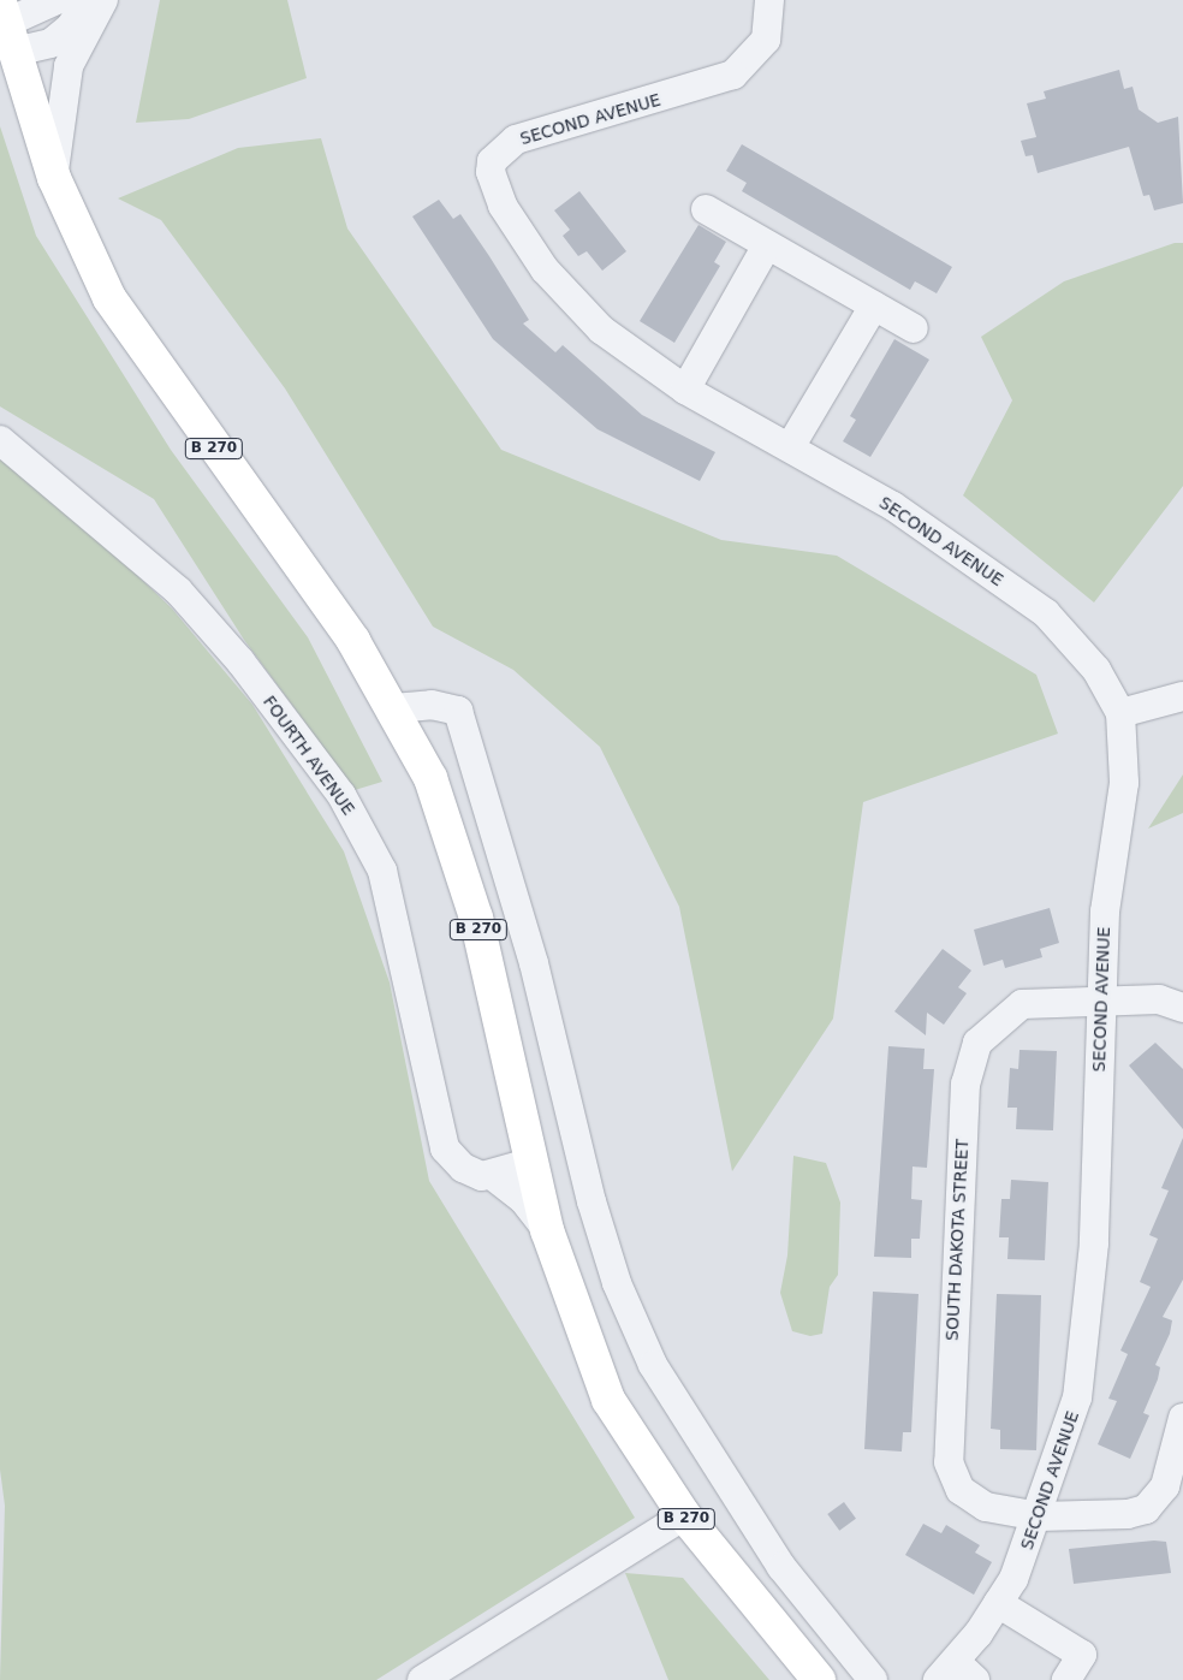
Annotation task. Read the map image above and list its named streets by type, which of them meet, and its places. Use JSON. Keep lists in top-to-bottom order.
{
  "streets": {
    "main road": ["B 270"],
    "street": ["SECOND AVENUE", "FOURTH AVENUE", "SOUTH DAKOTA STREET"]
  },
  "crossings": [
    ["SECOND AVENUE", "SOUTH DAKOTA STREET"],
    ["B 270", "FOURTH AVENUE"]
  ]
}
